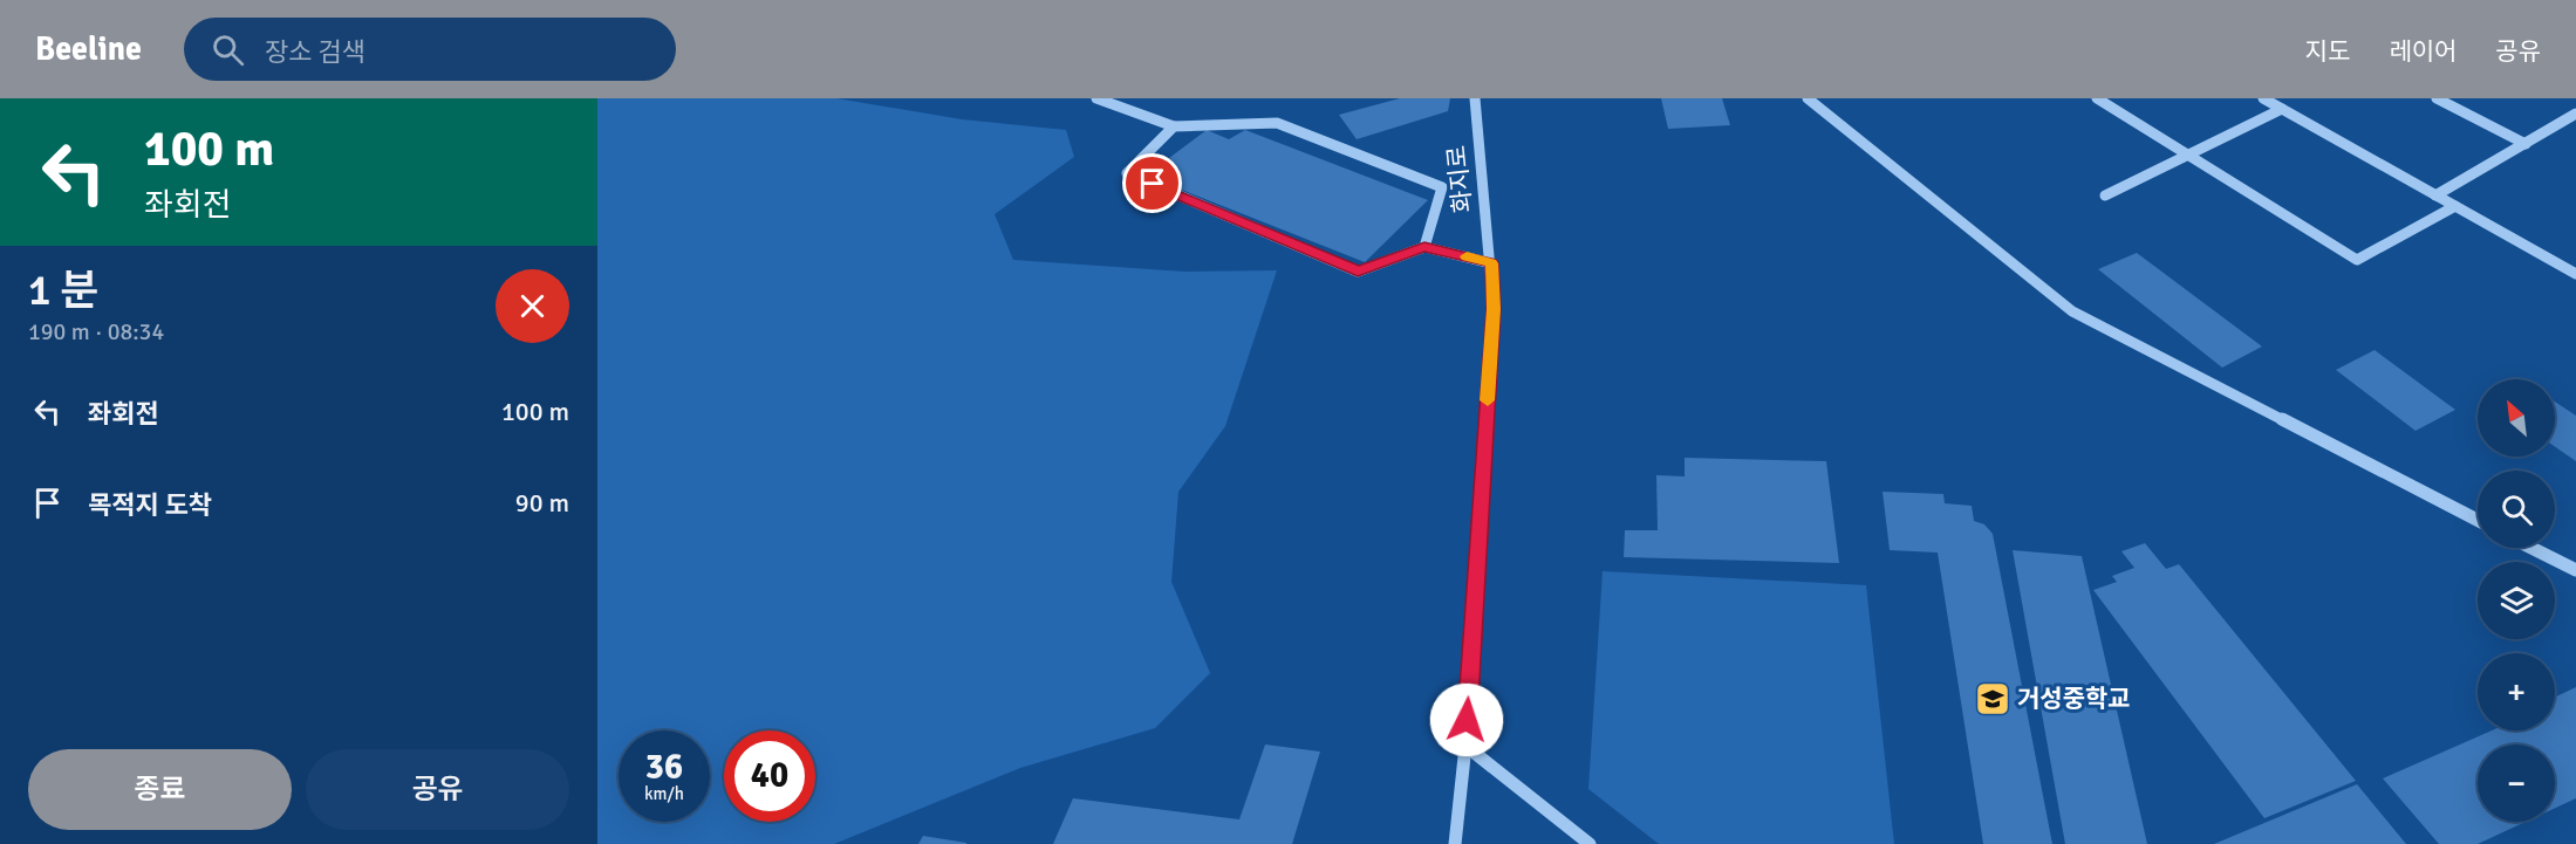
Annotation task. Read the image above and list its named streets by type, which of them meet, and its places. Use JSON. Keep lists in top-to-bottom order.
{
  "streets": {
    "street": ["화지로"]
  },
  "places": {
    "school or university": ["거성중학교"]
  },
  "north": "top left",
  "page": {
    "header": "Beeline",
    "search": "장소 검색",
    "nav": ["지도", "레이어", "공유"],
    "turn": ["100 m", "좌회전"],
    "heading": ["1 분", "190 m · 08:34"],
    "list": [
      {
        "name": "좌회전",
        "value": "100 m"
      },
      {
        "name": "목적지 도착",
        "value": "90 m"
      }
    ],
    "map_buttons": ["+", "−"],
    "speed": "36 km/h",
    "limit": "40",
    "buttons": ["종료", "공유"]
  }
}
